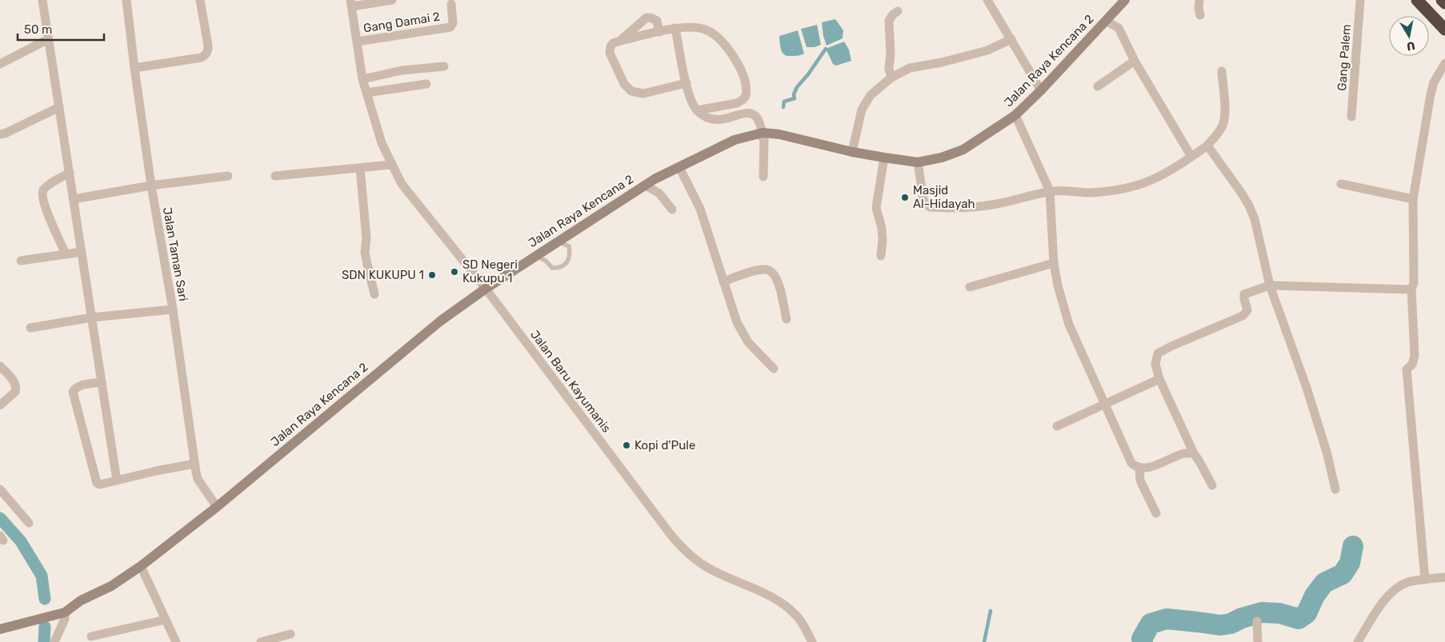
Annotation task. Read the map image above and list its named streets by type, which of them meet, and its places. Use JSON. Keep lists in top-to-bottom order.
{
  "streets": {
    "street": [
      "Gang Damai 2",
      "Gang Palem",
      "Jalan Raya Kencana 2",
      "Jalan Taman Sari",
      "Jalan Baru Kayumanis"
    ]
  },
  "crossings": [
    ["Gang Damai 2", "Jalan Baru Kayumanis"],
    ["Jalan Raya Kencana 2", "Jalan Taman Sari"],
    ["Jalan Raya Kencana 2", "Jalan Baru Kayumanis"]
  ],
  "places": [
    "Masjid Al-Hidayah",
    "SD Negeri Kukupu 1",
    "SDN KUKUPU 1",
    "Kopi d'Pule"
  ],
  "scale_bar": "50 m",
  "north": "bottom"
}
